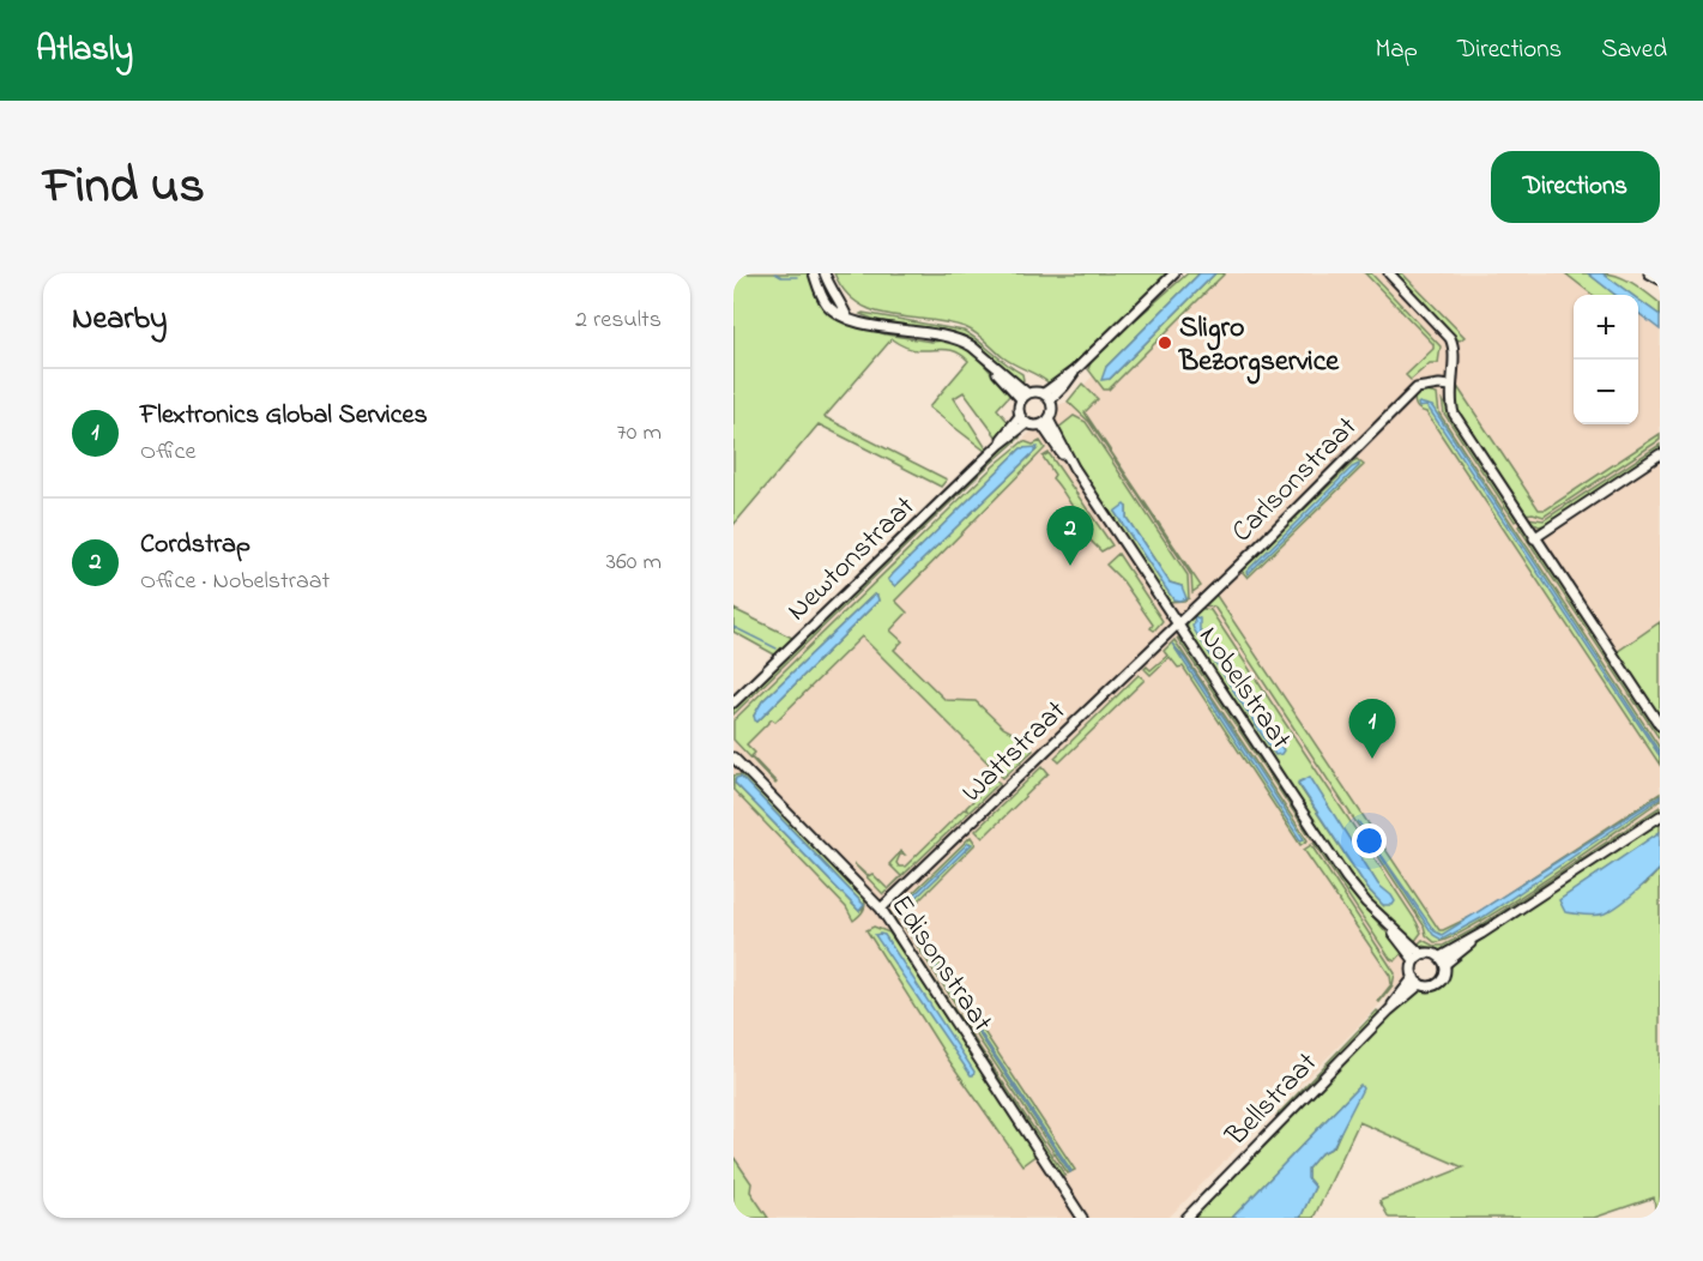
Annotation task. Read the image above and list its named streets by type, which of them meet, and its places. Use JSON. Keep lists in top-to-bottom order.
{
  "streets": {
    "street": [
      "Carlsonstraat",
      "Newtonstraat",
      "Nobelstraat",
      "Wattstraat",
      "Edisonstraat",
      "Bellstraat"
    ]
  },
  "crossings": [
    ["Carlsonstraat", "Nobelstraat"],
    ["Carlsonstraat", "Wattstraat"],
    ["Newtonstraat", "Nobelstraat"],
    ["Nobelstraat", "Wattstraat"],
    ["Nobelstraat", "Bellstraat"],
    ["Wattstraat", "Edisonstraat"]
  ],
  "places": ["Sligro Bezorgservice"],
  "page": {
    "header": "Atlasly",
    "nav": ["Map", "Directions", "Saved"],
    "title": "Find us",
    "buttons": "Directions",
    "heading": ["Nearby", "2 results"],
    "map_buttons": ["+", "−"],
    "list": [
      {
        "mark": "1",
        "name": "Flextronics Global Services",
        "note": "Office",
        "value": "70 m"
      },
      {
        "mark": "2",
        "name": "Cordstrap",
        "note": "Office · Nobelstraat",
        "value": "360 m"
      }
    ],
    "pins": ["2", "1"]
  }
}
